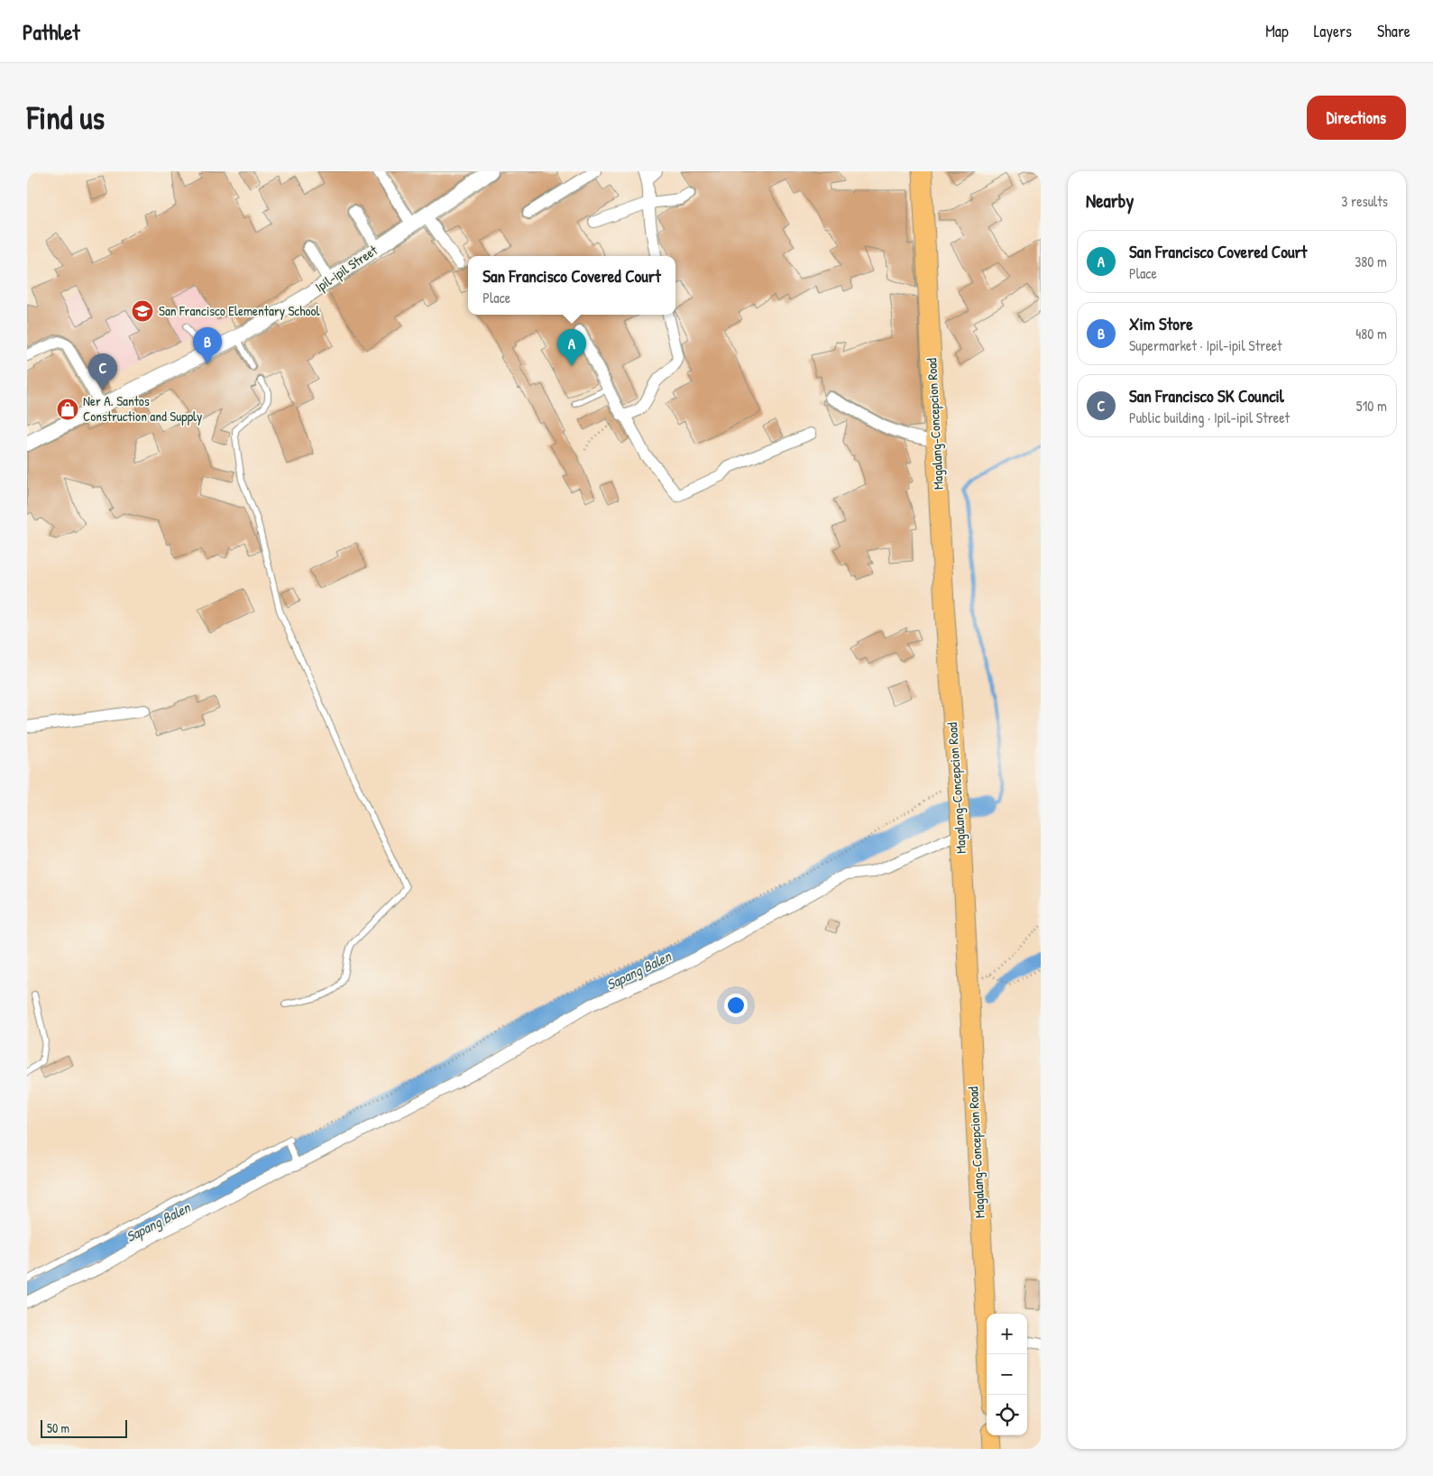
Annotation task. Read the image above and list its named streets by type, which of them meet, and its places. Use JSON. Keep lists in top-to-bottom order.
{
  "streets": {
    "main road": ["Magalang-Concepcion Road"],
    "street": ["Ipil-ipil Street"]
  },
  "water": ["Sapang Balen"],
  "places": {
    "school or university": ["San Francisco Elementary School"],
    "shop": ["Ner A. Santos Construction and Supply"]
  },
  "scale_bar": "50 m",
  "page": {
    "header": "Pathlet",
    "nav": ["Map", "Layers", "Share"],
    "buttons": "Directions",
    "title": "Find us",
    "heading": ["Nearby", "3 results"],
    "list": [
      {
        "mark": "A",
        "name": "San Francisco Covered Court",
        "note": "Place",
        "value": "380 m"
      },
      {
        "mark": "B",
        "name": "Xim Store",
        "note": "Supermarket · Ipil-ipil Street",
        "value": "480 m"
      },
      {
        "mark": "C",
        "name": "San Francisco SK Council",
        "note": "Public building · Ipil-ipil Street",
        "value": "510 m"
      }
    ],
    "popup": ["San Francisco Covered Court", "Place"],
    "pins": ["B", "A", "C"],
    "map_buttons": ["+", "−"],
    "scale": "50 m"
  }
}
